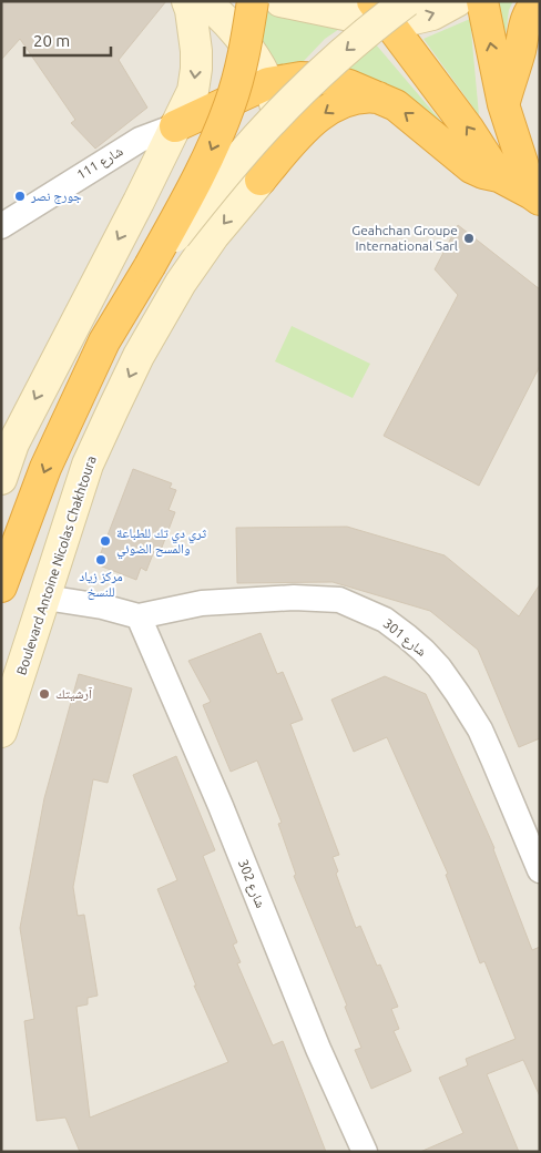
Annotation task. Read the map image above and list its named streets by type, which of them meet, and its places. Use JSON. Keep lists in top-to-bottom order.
{
  "streets": {
    "street": [
      "شارع 111",
      "Boulevard Antoine Nicolas Chakhtoura",
      "شارع 301",
      "شارع 302"
    ]
  },
  "crossings": [
    ["Boulevard Antoine Nicolas Chakhtoura", "شارع 301"],
    ["شارع 301", "شارع 302"]
  ],
  "places": [
    "جورج نصر",
    "Geahchan Groupe International Sarl",
    "ثري دي تك للطباعة والمسح الضوئي",
    "مركز زياد للنسخ",
    "آرشيتك"
  ],
  "scale_bar": "20 m"
}
